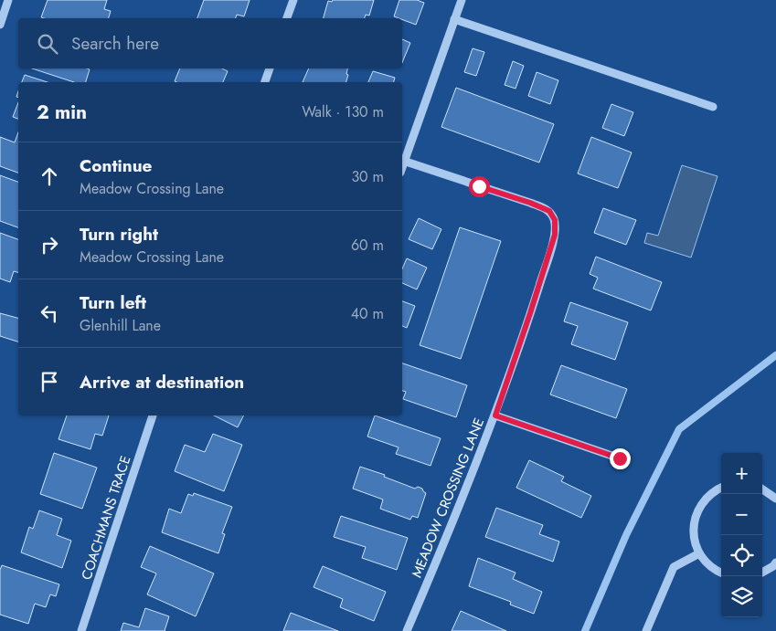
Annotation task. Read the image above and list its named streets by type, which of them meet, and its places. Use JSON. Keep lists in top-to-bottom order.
{
  "streets": {
    "street": ["MEADOW CROSSING LANE", "COACHMANS TRACE"]
  },
  "page": {
    "search": "Search here",
    "heading": ["2 min", "Walk · 130 m"],
    "list": [
      ["Continue", "Meadow Crossing Lane", "30 m"],
      ["Turn right", "Meadow Crossing Lane", "60 m"],
      ["Turn left", "Glenhill Lane", "40 m"],
      "Arrive at destination"
    ],
    "map_buttons": ["+", "−"]
  }
}
